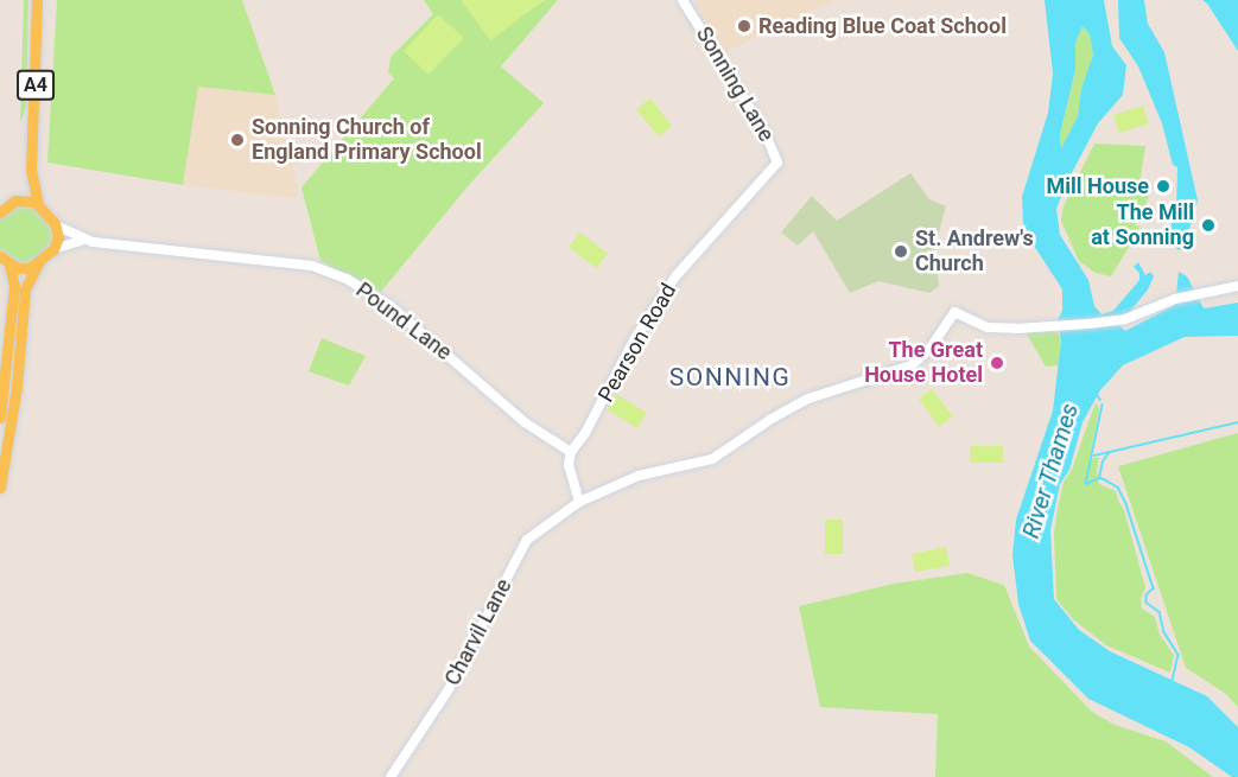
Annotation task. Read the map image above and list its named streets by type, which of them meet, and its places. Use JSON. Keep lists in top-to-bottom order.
{
  "streets": {
    "main road": [
      "Sonning Lane",
      "A4",
      "Pearson Road",
      "Charvil Lane"
    ],
    "street": ["Pound Lane"]
  },
  "crossings": [
    ["Sonning Lane", "Pearson Road"],
    ["Pound Lane", "Pearson Road"]
  ],
  "districts": ["SONNING"],
  "water": ["River Thames"],
  "places": [
    "Reading Blue Coat School",
    "Sonning Church of England Primary School",
    "Mill House",
    "The Mill at Sonning",
    "St. Andrew's Church",
    "The Great House Hotel"
  ]
}
